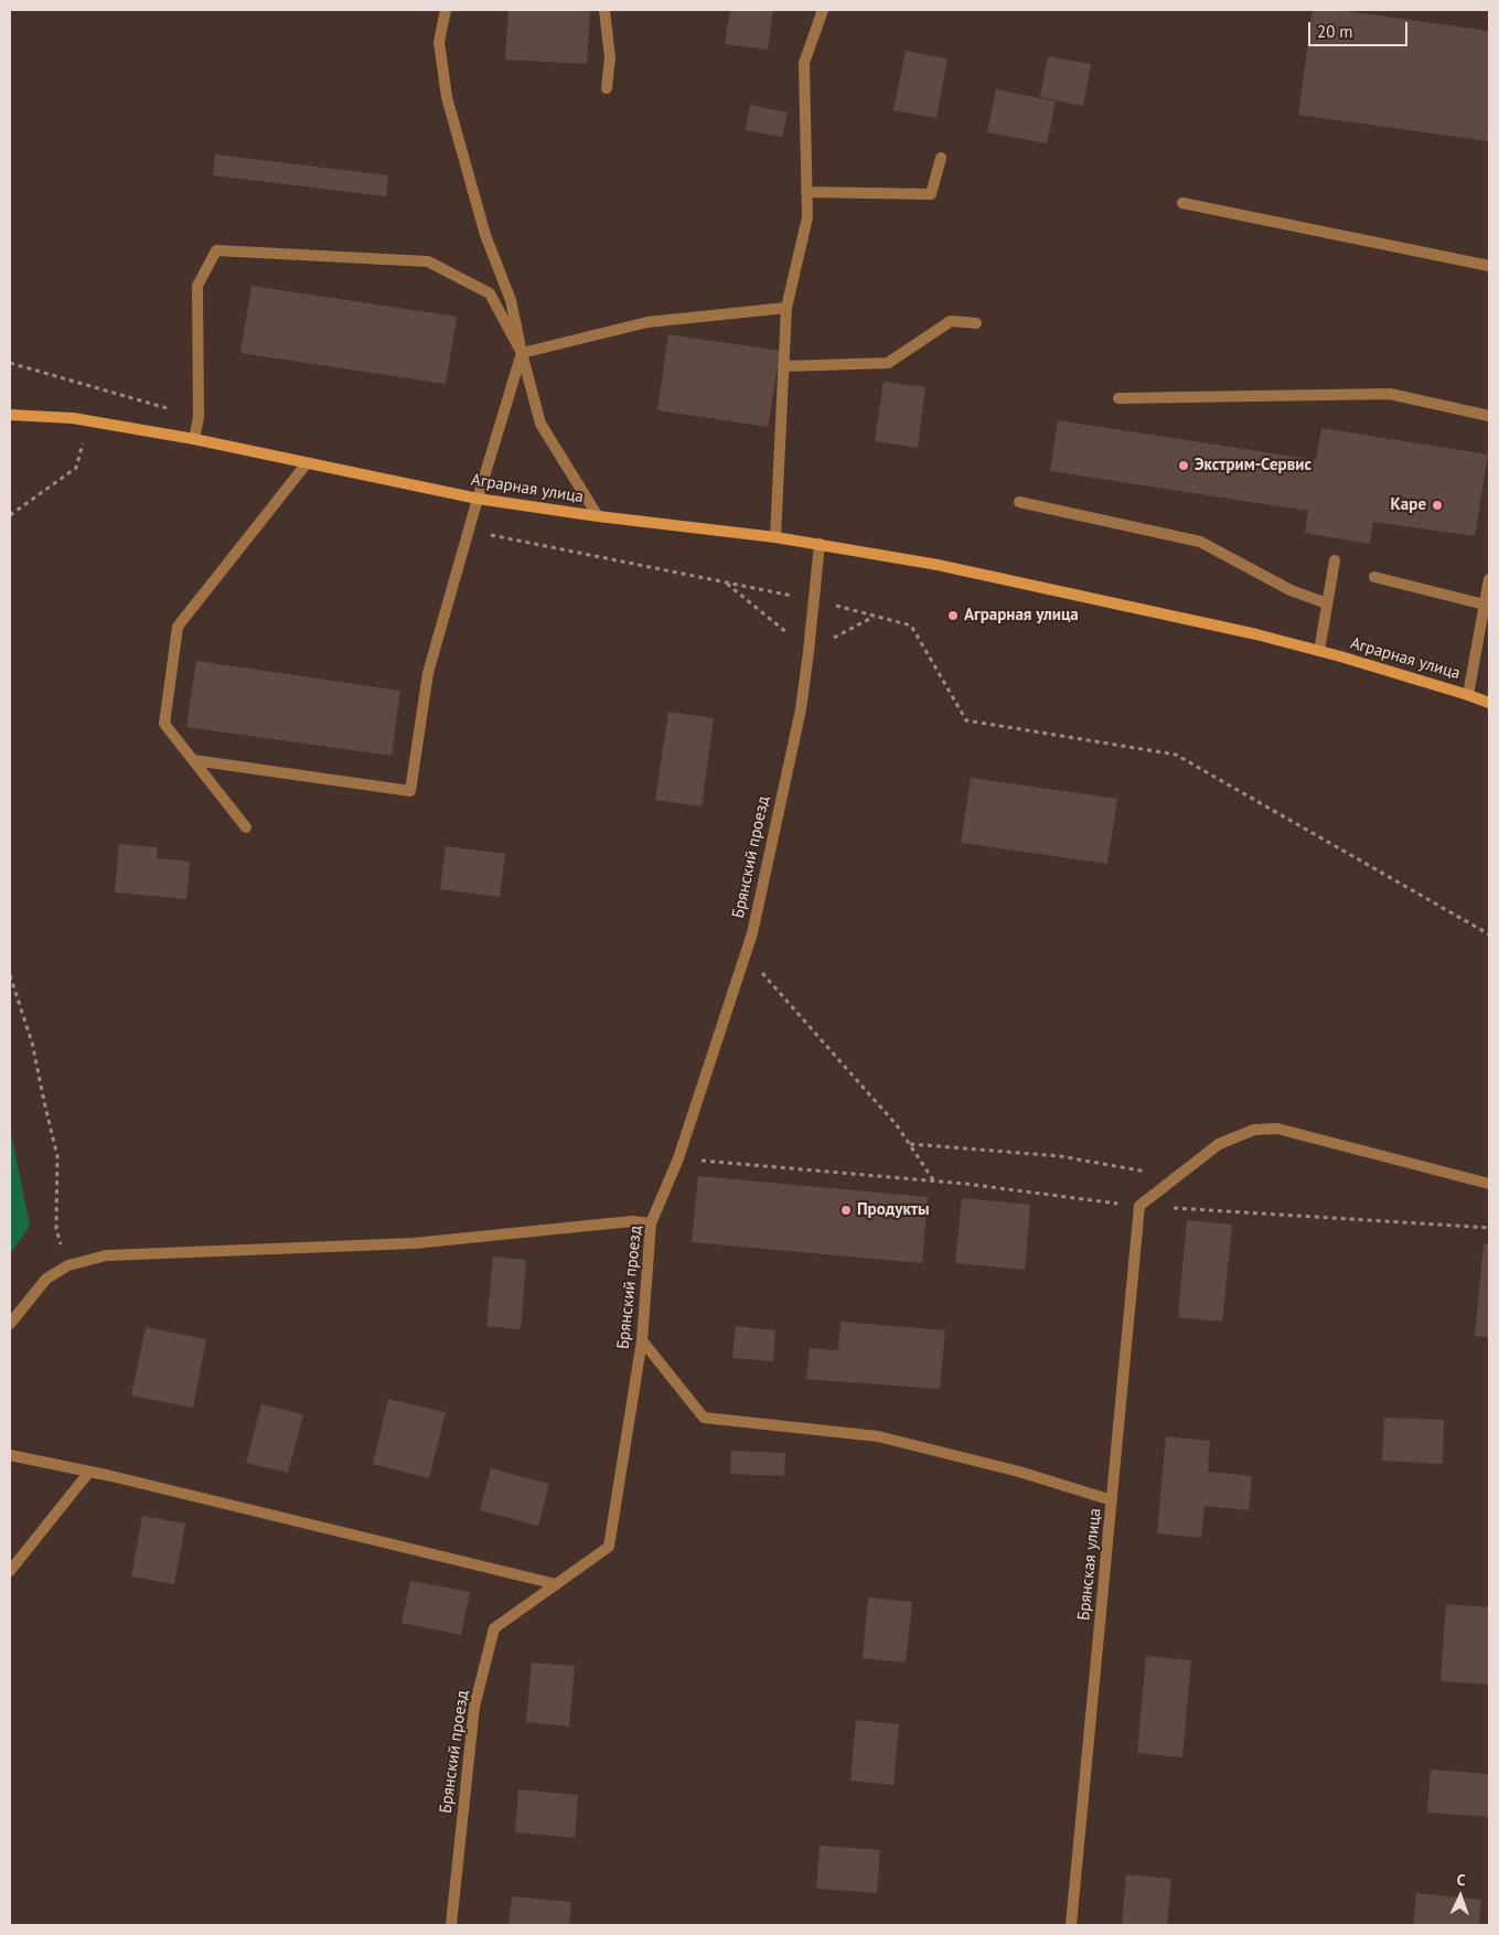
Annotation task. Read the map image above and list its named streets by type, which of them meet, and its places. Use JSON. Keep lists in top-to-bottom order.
{
  "streets": {
    "street": ["Аграрная улица", "Брянский проезд", "Брянская улица"]
  },
  "crossings": [
    ["Аграрная улица", "Брянский проезд"]
  ],
  "places": [
    "Экстрим-Сервис",
    "Каре",
    "Аграрная улица",
    "Продукты"
  ],
  "scale_bar": "20 m",
  "north": "top"
}
